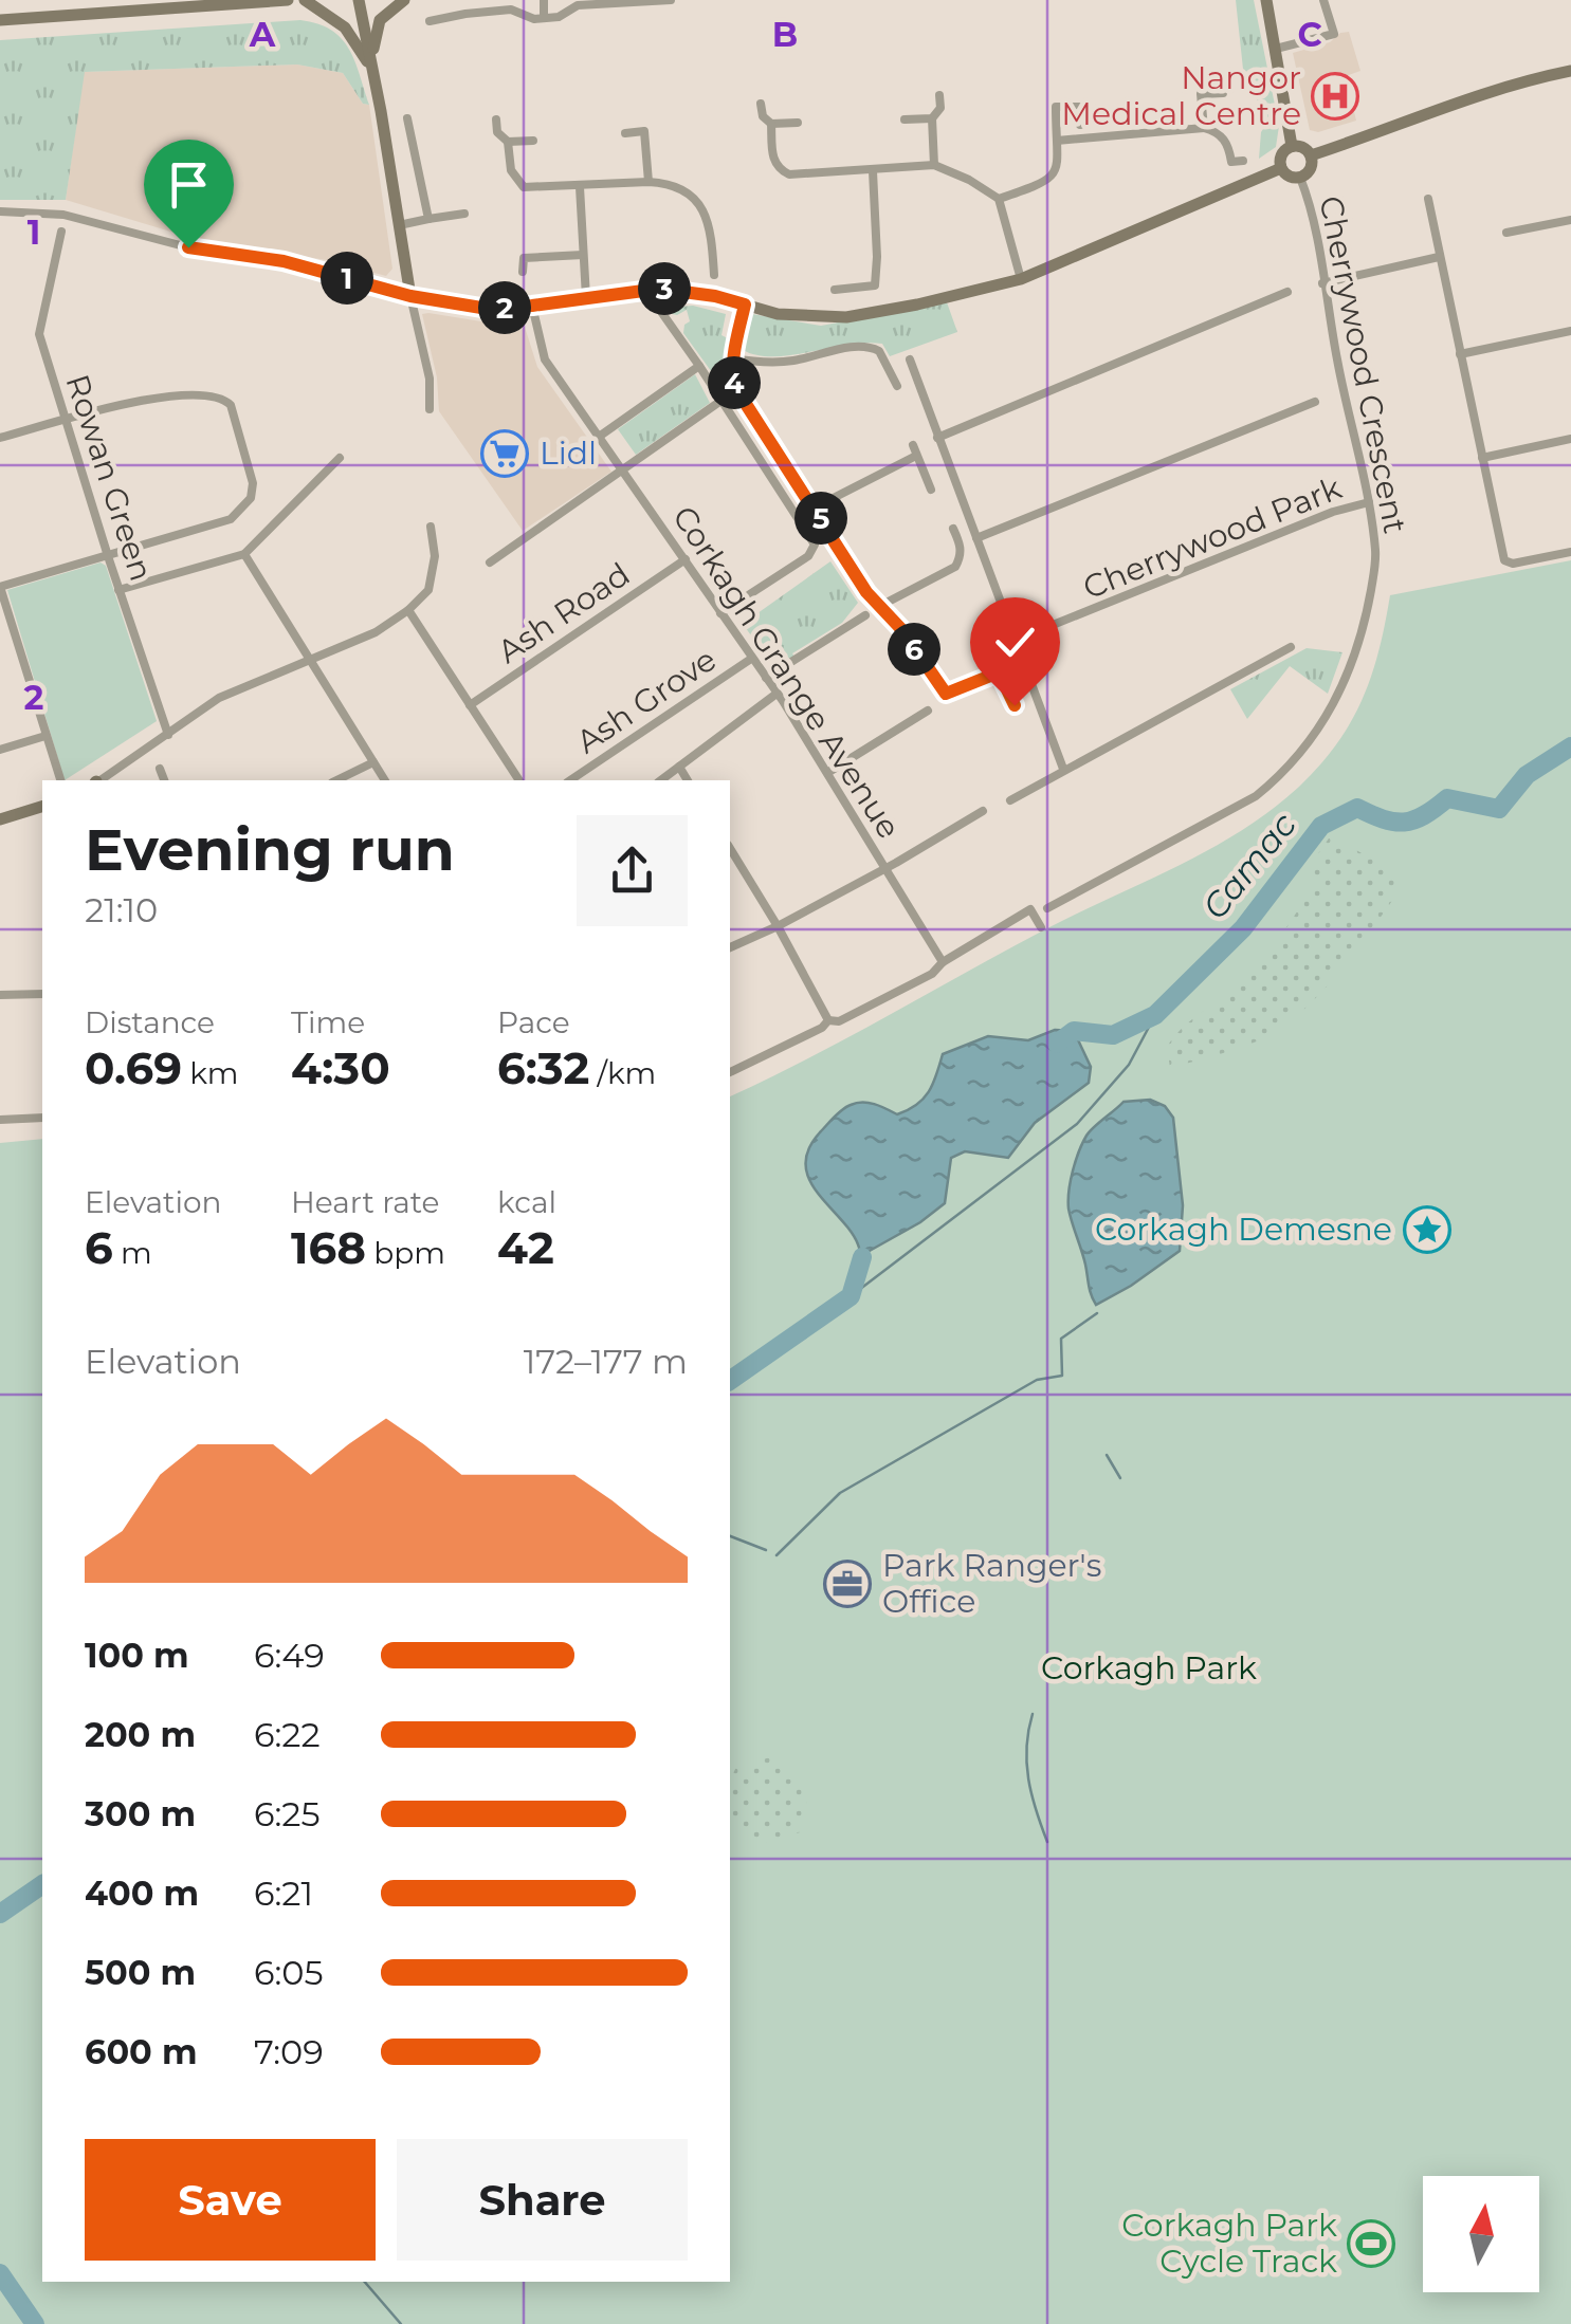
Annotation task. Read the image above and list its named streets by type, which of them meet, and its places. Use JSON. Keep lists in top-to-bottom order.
{
  "streets": {
    "street": [
      "Cherrywood Crescent",
      "Rowan Green",
      "Cherrywood Park",
      "Ash Road",
      "Corkagh Grange Avenue",
      "Ash Grove"
    ]
  },
  "crossings": [
    ["Cherrywood Crescent", "Cherrywood Park"],
    ["Ash Road", "Corkagh Grange Avenue"],
    ["Corkagh Grange Avenue", "Ash Grove"]
  ],
  "water": ["Camac"],
  "parks": ["Corkagh Park"],
  "places": {
    "hospital": ["Nangor Medical Centre"],
    "supermarket": ["Lidl"],
    "place": ["Corkagh Demesne"],
    "office": ["Park Ranger's Office"],
    "sports": ["Corkagh Park Cycle Track"]
  },
  "north": "top",
  "page": {
    "pins": [
      "1",
      "3",
      "2",
      "4",
      "5",
      "6"
    ],
    "heading": ["Evening run", "21:10"],
    "stats": [
      ["Distance", "0.69 km"],
      ["Time", "4:30"],
      ["Pace", "6:32 /km"],
      ["Elevation", "6 m"],
      ["Heart rate", "168 bpm"],
      ["kcal", "42"]
    ],
    "chart": ["Elevation", "172–177 m"],
    "list": [
      {
        "name": "100 m",
        "note": "6:49"
      },
      {
        "name": "200 m",
        "note": "6:22"
      },
      {
        "name": "300 m",
        "note": "6:25"
      },
      {
        "name": "400 m",
        "note": "6:21"
      },
      {
        "name": "500 m",
        "note": "6:05"
      },
      {
        "name": "600 m",
        "note": "7:09"
      }
    ],
    "buttons": ["Save", "Share"]
  },
  "grid": {
    "columns": ["A", "B", "C"],
    "rows": ["1", "2"]
  }
}
